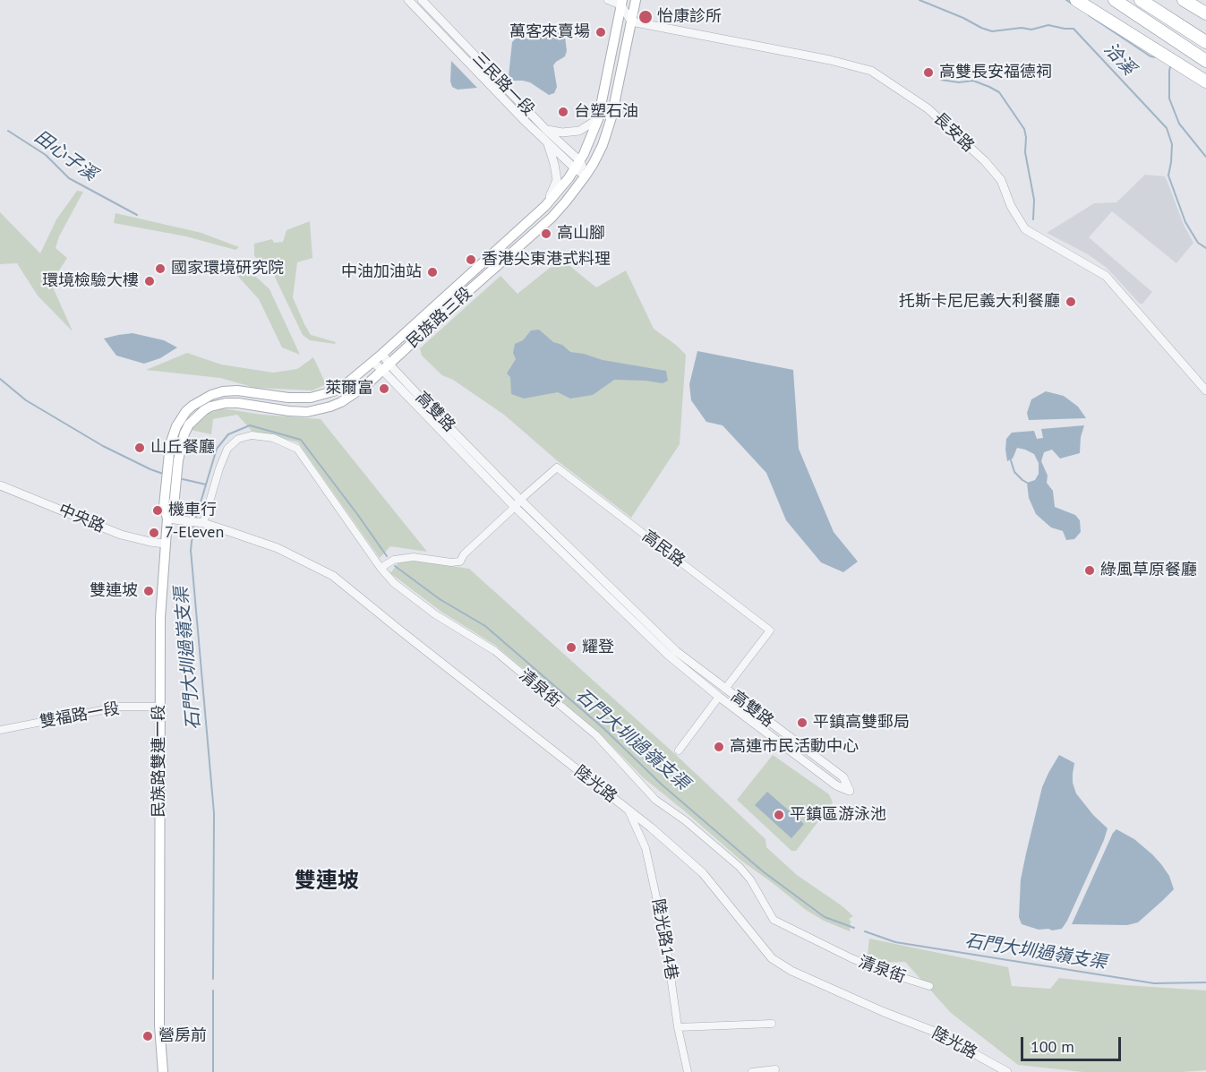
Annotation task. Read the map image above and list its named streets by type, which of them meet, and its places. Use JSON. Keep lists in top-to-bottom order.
{
  "streets": {
    "main road": ["民族路三段", "民族路雙連一段"],
    "street": [
      "三民路一段",
      "長安路",
      "高雙路",
      "中央路",
      "高民路",
      "清泉街",
      "雙福路一段",
      "陸光路",
      "陸光路14巷"
    ]
  },
  "crossings": [
    ["三民路一段", "民族路三段"],
    ["長安路", "民族路三段"],
    ["民族路三段", "高雙路"],
    ["民族路三段", "中央路"],
    ["民族路三段", "民族路雙連一段"],
    ["民族路三段", "陸光路"],
    ["高雙路", "高民路"],
    ["中央路", "民族路雙連一段"],
    ["清泉街", "陸光路"],
    ["雙福路一段", "民族路雙連一段"],
    ["陸光路", "陸光路14巷"]
  ],
  "districts": ["雙連坡"],
  "water": ["洽溪", "田心子溪", "石門大圳過嶺支渠"],
  "places": [
    "怡康診所",
    "萬客來賣場",
    "高雙長安福德祠",
    "台塑石油",
    "高山腳",
    "香港尖東港式料理",
    "國家環境研究院",
    "中油加油站",
    "環境檢驗大樓",
    "托斯卡尼尼義大利餐廳",
    "萊爾富",
    "山丘餐廳",
    "機車行",
    "7-Eleven",
    "綠風草原餐廳",
    "雙連坡",
    "耀登",
    "平鎮高雙郵局",
    "高連市民活動中心",
    "平鎮區游泳池",
    "營房前"
  ],
  "scale_bar": "100 m"
}
